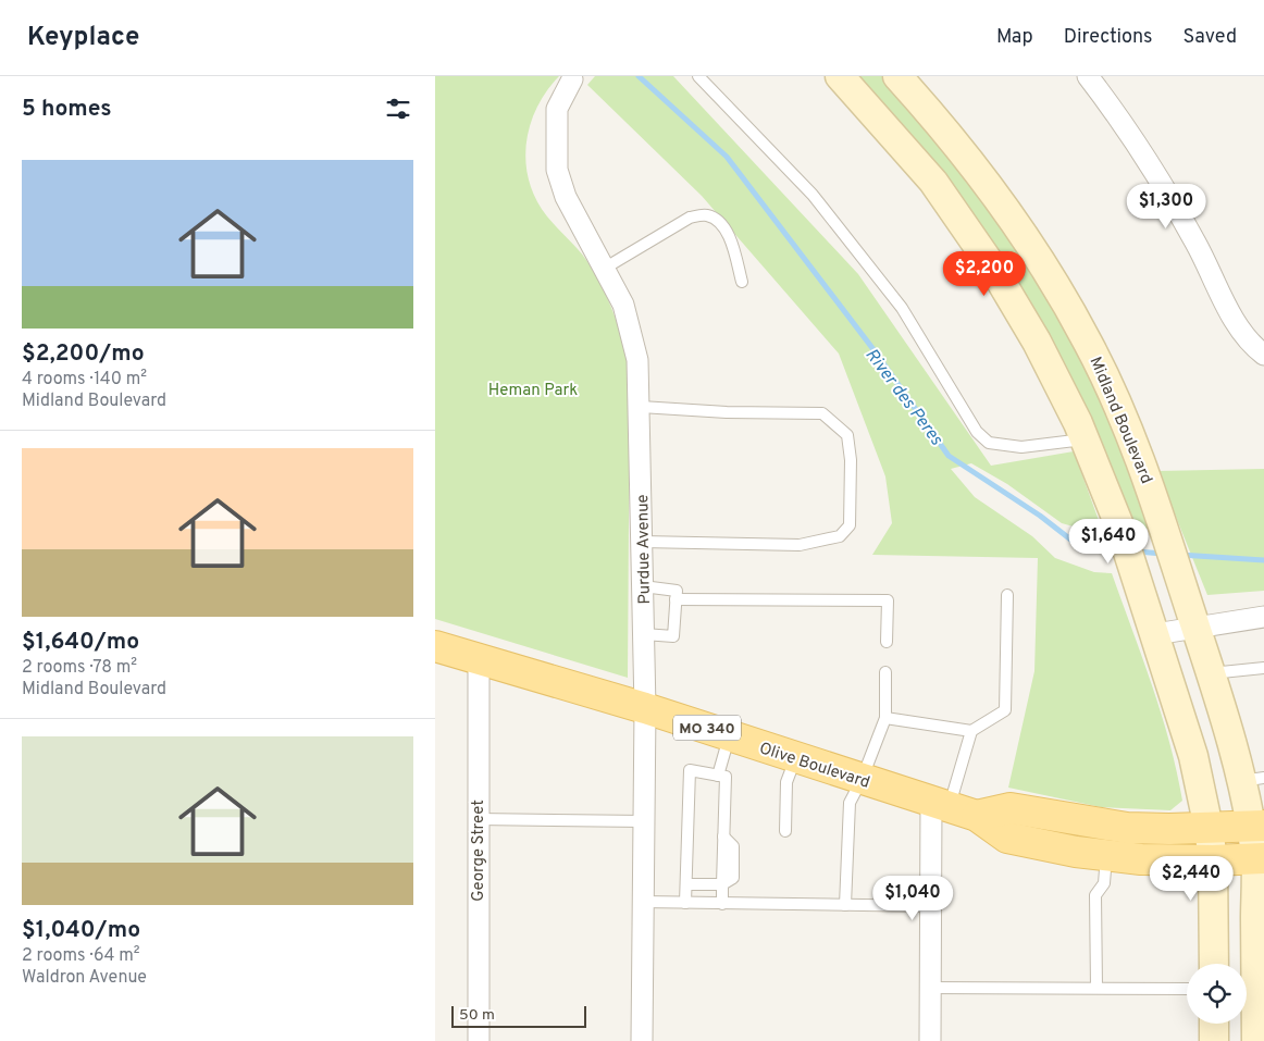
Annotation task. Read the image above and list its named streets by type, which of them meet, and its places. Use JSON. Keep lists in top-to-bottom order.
{
  "streets": {
    "main road": ["Midland Boulevard", "MO 340", "Olive Boulevard"],
    "street": ["Purdue Avenue", "George Street"]
  },
  "crossings": [
    ["Midland Boulevard", "Olive Boulevard"],
    ["Purdue Avenue", "Olive Boulevard"],
    ["Olive Boulevard", "George Street"]
  ],
  "water": ["River des Peres"],
  "parks": ["Heman Park"],
  "scale_bar": "50 m",
  "page": {
    "header": "Keyplace",
    "nav": ["Map", "Directions", "Saved"],
    "heading": "5 homes",
    "list": [
      {
        "name": "$2,200/mo",
        "note": "4 rooms · 140 m² · Midland Boulevard"
      },
      {
        "name": "$1,640/mo",
        "note": "2 rooms · 78 m² · Midland Boulevard"
      },
      {
        "name": "$1,040/mo",
        "note": "2 rooms · 64 m² · Waldron Avenue"
      }
    ],
    "price": [
      "$1,300",
      "$2,200",
      "$1,640",
      "$2,440",
      "$1,040"
    ],
    "scale": "50 m"
  }
}
